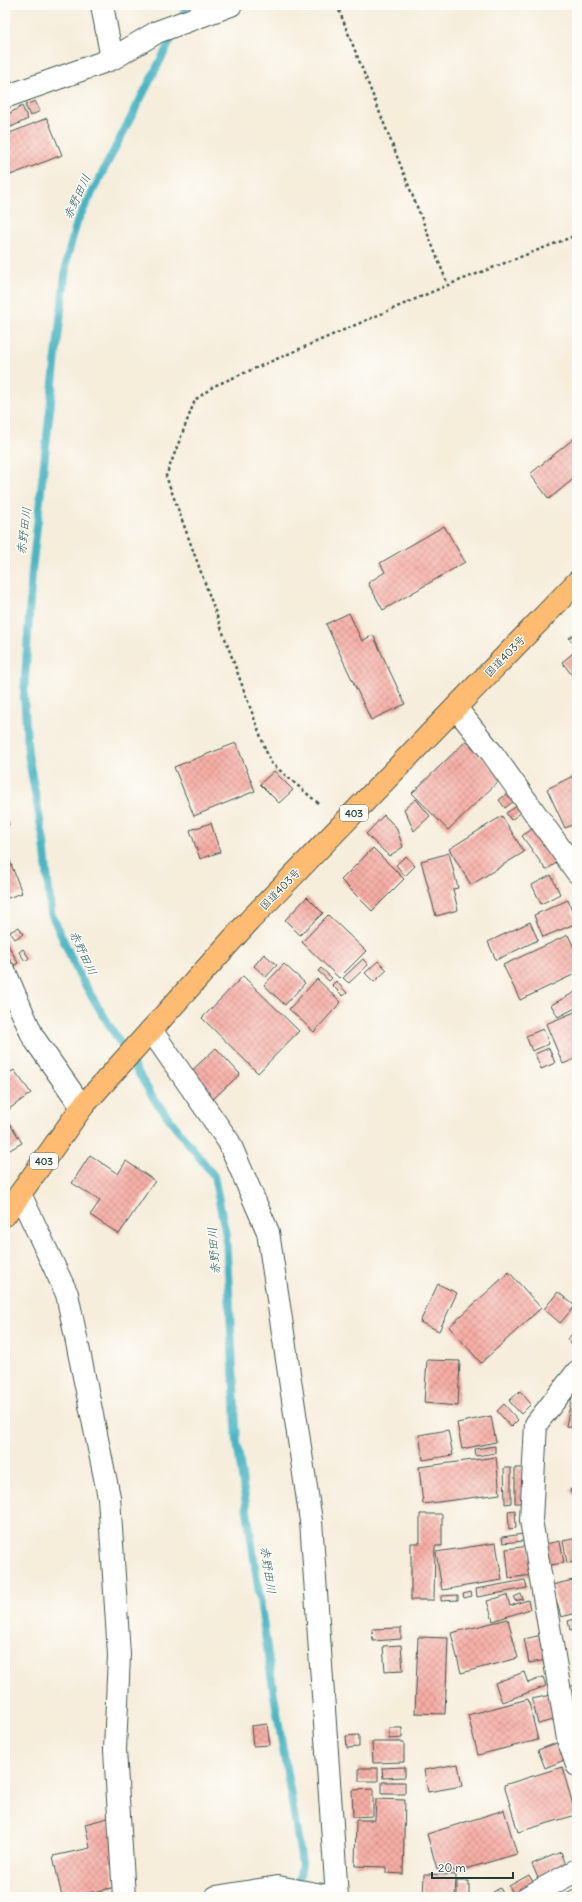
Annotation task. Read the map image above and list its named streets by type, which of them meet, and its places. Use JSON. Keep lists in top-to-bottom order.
{
  "streets": {
    "highway": ["国道403号", "403"]
  },
  "water": ["赤野田川"],
  "scale_bar": "20 m"
}
